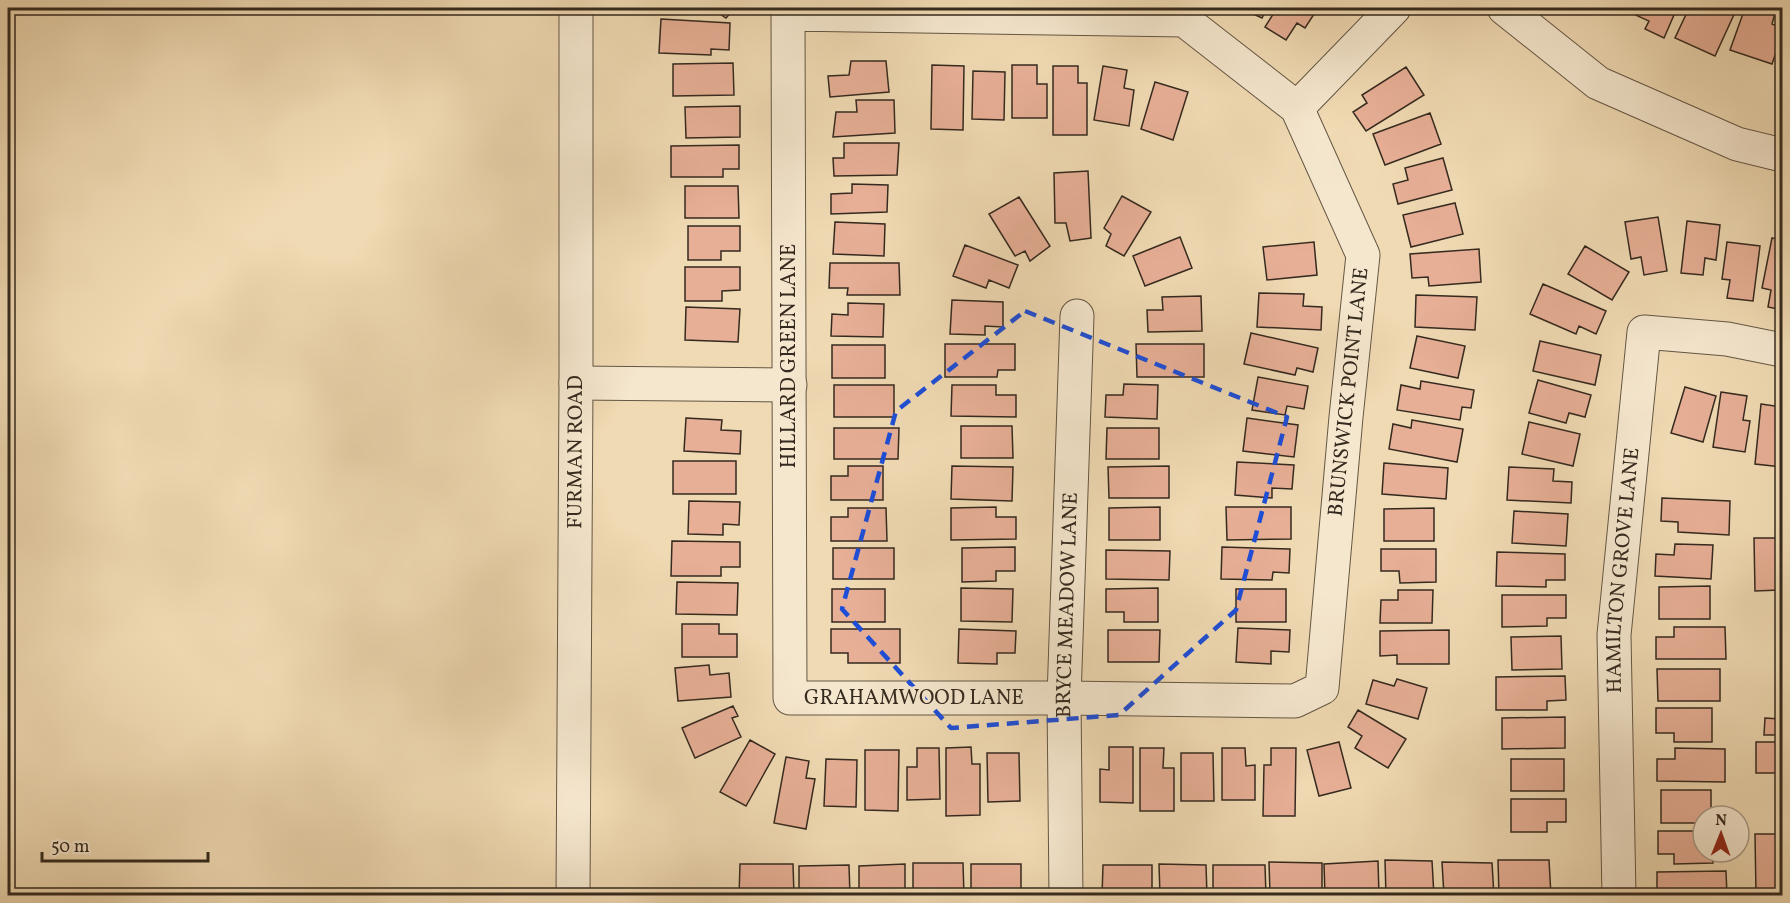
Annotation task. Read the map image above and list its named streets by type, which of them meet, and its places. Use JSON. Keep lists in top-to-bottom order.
{
  "streets": {
    "street": [
      "HILLARD GREEN LANE",
      "BRUNSWICK POINT LANE",
      "FURMAN ROAD",
      "HAMILTON GROVE LANE",
      "BRYCE MEADOW LANE",
      "GRAHAMWOOD LANE"
    ]
  },
  "crossings": [
    ["HILLARD GREEN LANE", "BRUNSWICK POINT LANE"],
    ["HILLARD GREEN LANE", "GRAHAMWOOD LANE"],
    ["BRUNSWICK POINT LANE", "GRAHAMWOOD LANE"],
    ["BRYCE MEADOW LANE", "GRAHAMWOOD LANE"]
  ],
  "scale_bar": "50 m",
  "north": "top"
}
